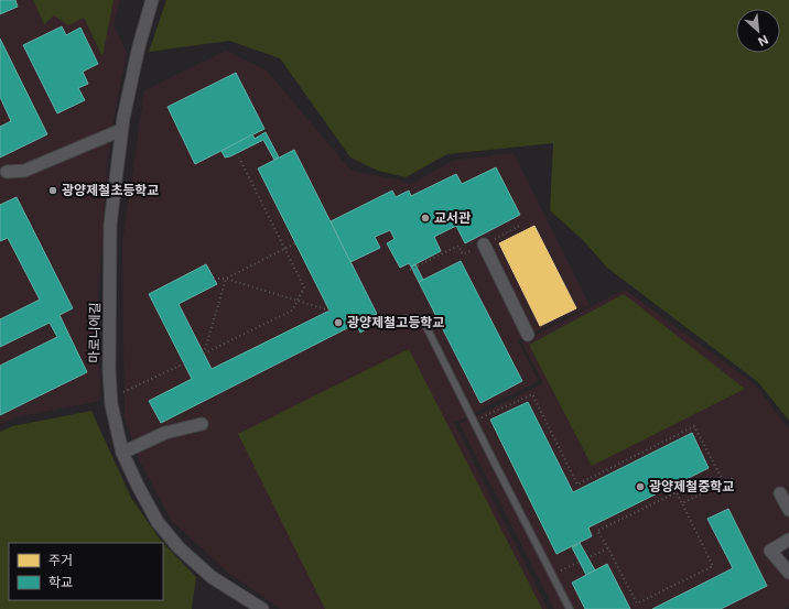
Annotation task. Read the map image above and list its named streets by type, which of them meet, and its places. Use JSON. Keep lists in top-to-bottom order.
{
  "streets": {
    "street": ["마로니에길"]
  },
  "places": [
    "광양제철초등학교",
    "교서관",
    "광양제철고등학교",
    "광양제철중학교"
  ],
  "legend": ["주거", "학교"],
  "north": "bottom right"
}
